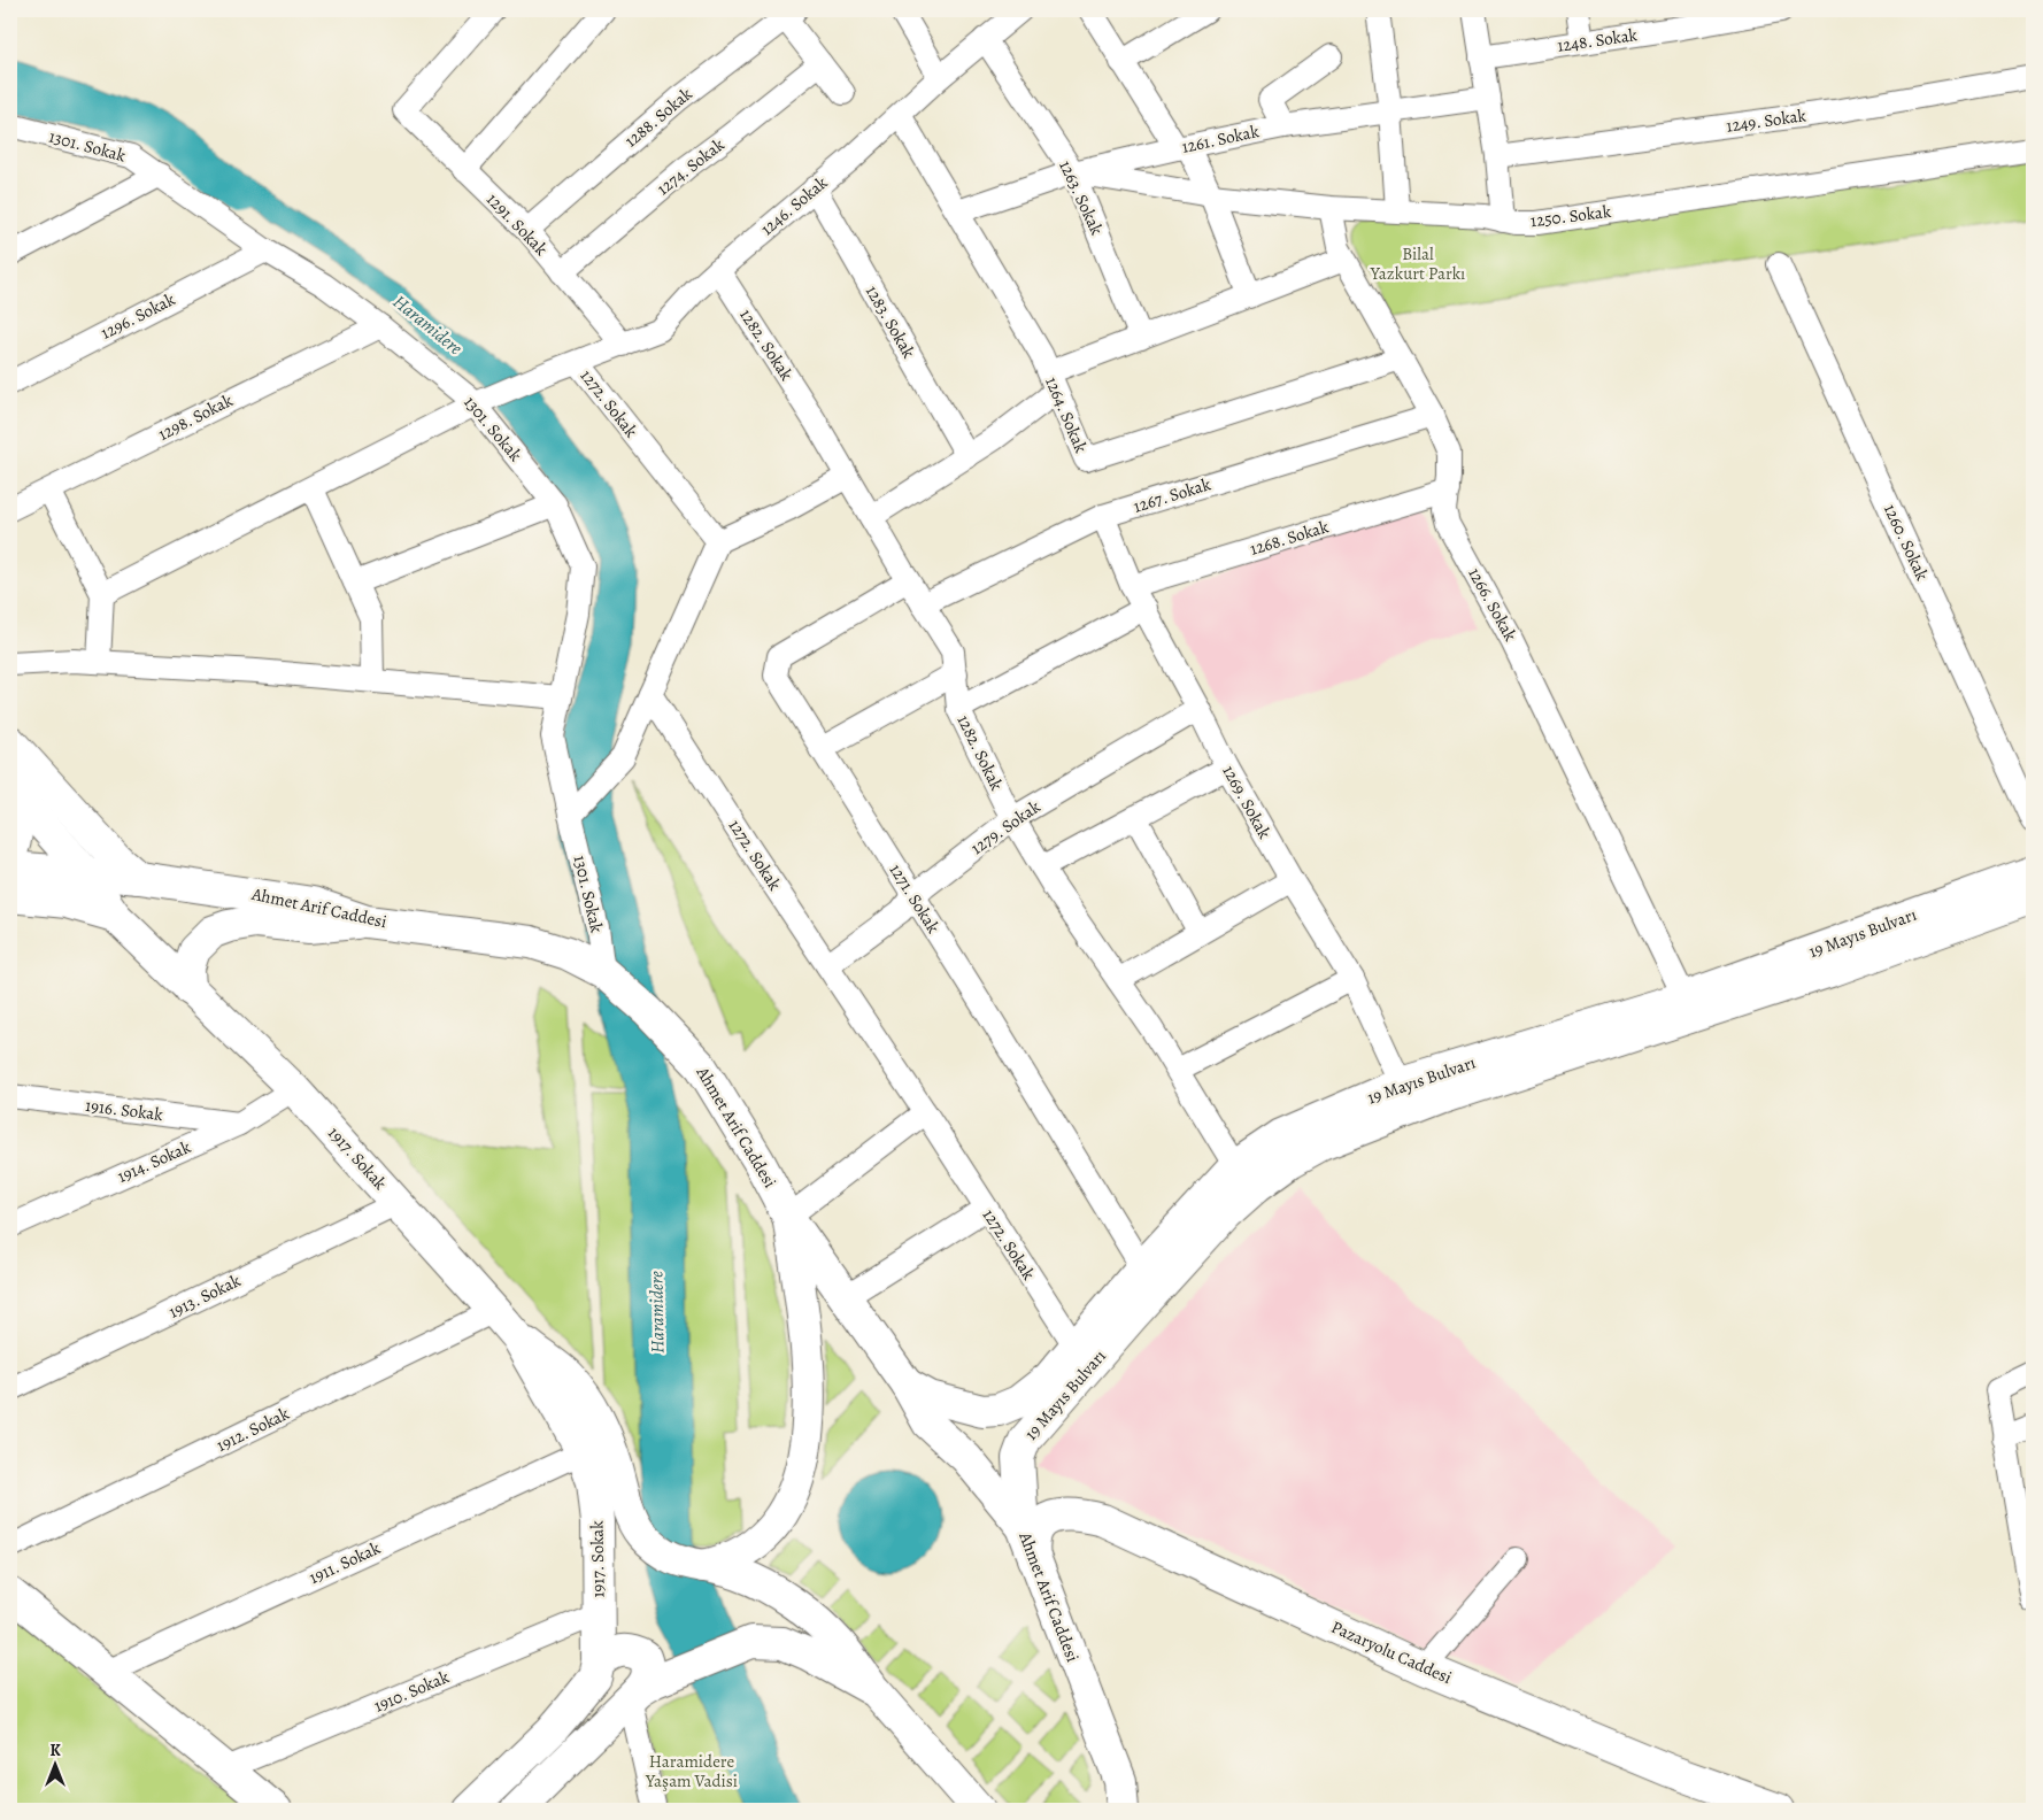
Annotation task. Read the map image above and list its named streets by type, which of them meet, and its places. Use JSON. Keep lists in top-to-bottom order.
{
  "streets": {
    "main road": [
      "Ahmet Arif Caddesi",
      "19 Mayıs Bulvarı",
      "1917. Sokak",
      "Pazaryolu Caddesi"
    ],
    "street": [
      "1248. Sokak",
      "1288. Sokak",
      "1249. Sokak",
      "1261. Sokak",
      "1301. Sokak",
      "1274. Sokak",
      "1263. Sokak",
      "1246. Sokak",
      "1250. Sokak",
      "1291. Sokak",
      "1296. Sokak",
      "1283. Sokak",
      "1282. Sokak",
      "1272. Sokak",
      "1264. Sokak",
      "1298. Sokak",
      "1267. Sokak",
      "1268. Sokak",
      "1260. Sokak",
      "1266. Sokak",
      "1269. Sokak",
      "1279. Sokak",
      "1271. Sokak",
      "1916. Sokak",
      "1914. Sokak",
      "1913. Sokak",
      "1912. Sokak",
      "1911. Sokak",
      "1910. Sokak"
    ]
  },
  "crossings": [
    ["1288. Sokak", "1291. Sokak"],
    ["1261. Sokak", "1263. Sokak"],
    ["1261. Sokak", "1250. Sokak"],
    ["1261. Sokak", "1264. Sokak"],
    ["1301. Sokak", "1246. Sokak"],
    ["1301. Sokak", "1296. Sokak"],
    ["1301. Sokak", "1298. Sokak"],
    ["1301. Sokak", "Ahmet Arif Caddesi"],
    ["1274. Sokak", "1291. Sokak"],
    ["1263. Sokak", "1246. Sokak"],
    ["1263. Sokak", "1250. Sokak"],
    ["1246. Sokak", "1291. Sokak"],
    ["1246. Sokak", "1283. Sokak"],
    ["1246. Sokak", "1282. Sokak"],
    ["1246. Sokak", "1272. Sokak"],
    ["1246. Sokak", "1264. Sokak"],
    ["1250. Sokak", "1266. Sokak"],
    ["1282. Sokak", "1267. Sokak"],
    ["1282. Sokak", "1279. Sokak"],
    ["1282. Sokak", "1271. Sokak"],
    ["1282. Sokak", "19 Mayıs Bulvarı"],
    ["1272. Sokak", "1279. Sokak"],
    ["1272. Sokak", "19 Mayıs Bulvarı"],
    ["1264. Sokak", "1266. Sokak"],
    ["1267. Sokak", "1266. Sokak"],
    ["1267. Sokak", "1269. Sokak"],
    ["1268. Sokak", "1266. Sokak"],
    ["1268. Sokak", "1269. Sokak"],
    ["1266. Sokak", "19 Mayıs Bulvarı"],
    ["1269. Sokak", "1279. Sokak"],
    ["1269. Sokak", "19 Mayıs Bulvarı"],
    ["1279. Sokak", "1271. Sokak"],
    ["1271. Sokak", "19 Mayıs Bulvarı"],
    ["Ahmet Arif Caddesi", "19 Mayıs Bulvarı"],
    ["Ahmet Arif Caddesi", "1917. Sokak"],
    ["Ahmet Arif Caddesi", "Pazaryolu Caddesi"],
    ["1916. Sokak", "1914. Sokak"],
    ["1917. Sokak", "1914. Sokak"],
    ["1917. Sokak", "1913. Sokak"],
    ["1917. Sokak", "1912. Sokak"],
    ["1917. Sokak", "1911. Sokak"],
    ["1917. Sokak", "1910. Sokak"]
  ],
  "water": ["Haramidere"],
  "parks": ["Bilal Yazkurt Parkı", "Haramidere Yaşam Vadisi"],
  "north": "top"
}
